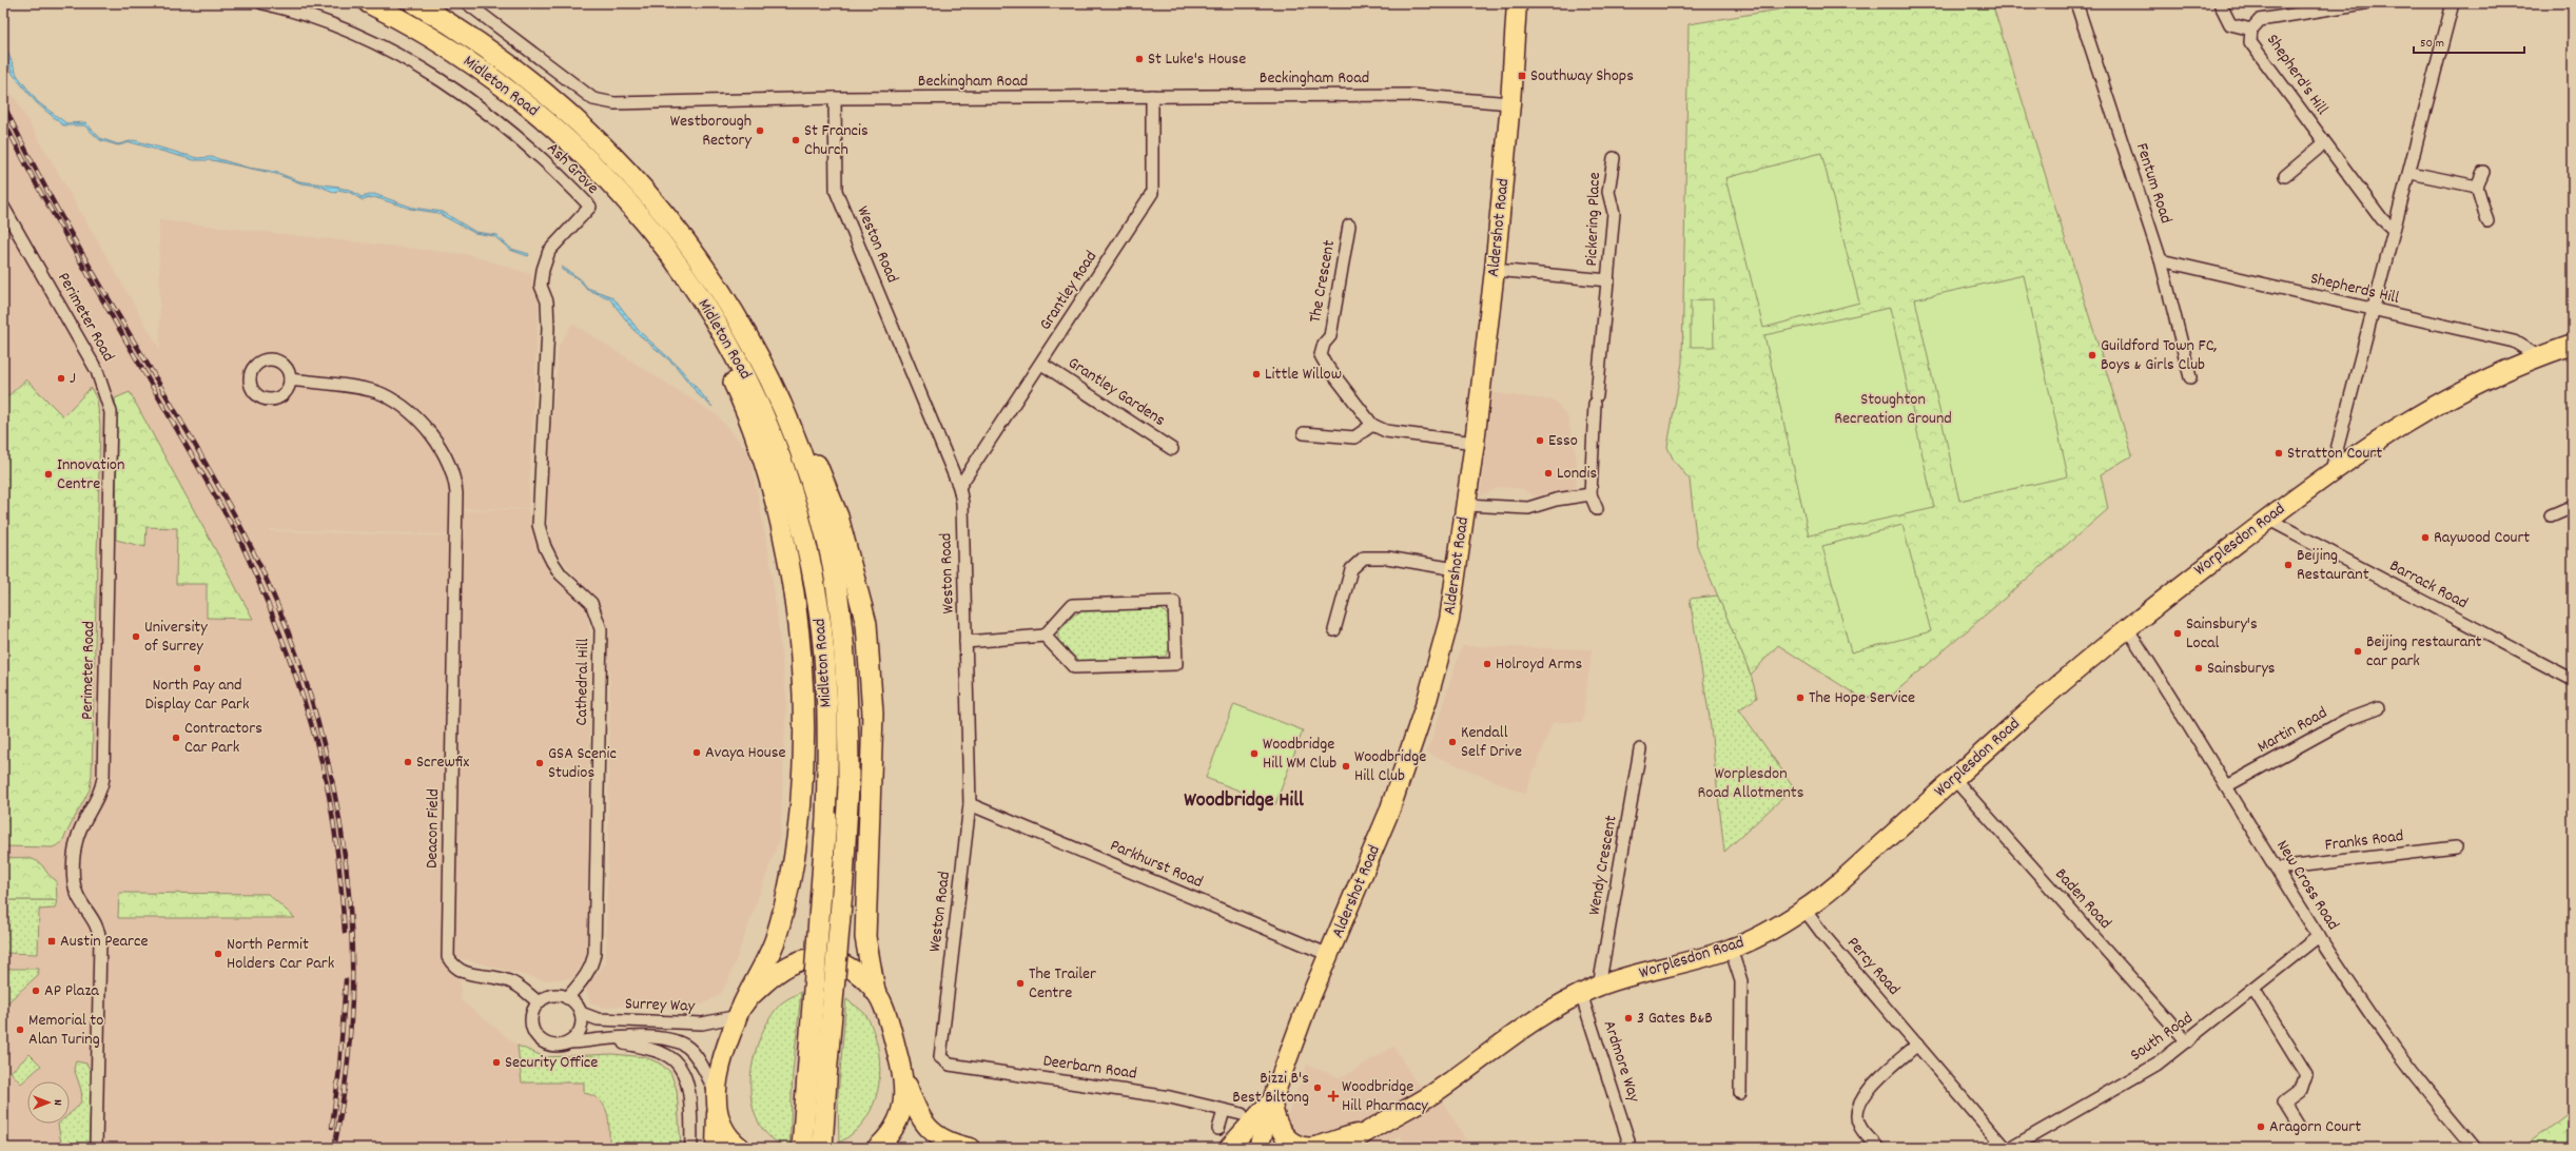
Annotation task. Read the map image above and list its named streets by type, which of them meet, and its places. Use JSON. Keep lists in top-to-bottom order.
{
  "streets": {
    "highway": ["Midleton Road"],
    "main road": ["Aldershot Road", "Worplesdon Road"],
    "street": [
      "Shepherd's Hill",
      "Beckingham Road",
      "Ash Grove",
      "Fentum Road",
      "Pickering Place",
      "Weston Road",
      "The Crescent",
      "Shepherds Hill",
      "Grantley Road",
      "Perimeter Road",
      "Grantley Gardens",
      "Barrack Road",
      "Cathedral Hill",
      "Martin Road",
      "Deacon Field",
      "Franks Road",
      "Parkhurst Road",
      "Wendy Crescent",
      "New Cross Road",
      "Baden Road",
      "Percy Road",
      "Surrey Way",
      "South Road",
      "Ardmore Way",
      "Deerbarn Road"
    ]
  },
  "crossings": [
    ["Beckingham Road", "Aldershot Road"],
    ["Beckingham Road", "Weston Road"],
    ["Beckingham Road", "Grantley Road"],
    ["Ash Grove", "Cathedral Hill"],
    ["Fentum Road", "Shepherds Hill"],
    ["Pickering Place", "Aldershot Road"],
    ["Aldershot Road", "Parkhurst Road"],
    ["Weston Road", "Grantley Road"],
    ["Weston Road", "Parkhurst Road"],
    ["Weston Road", "Deerbarn Road"],
    ["Shepherds Hill", "Worplesdon Road"],
    ["Grantley Road", "Grantley Gardens"],
    ["Worplesdon Road", "Barrack Road"],
    ["Worplesdon Road", "Wendy Crescent"],
    ["Worplesdon Road", "New Cross Road"],
    ["Worplesdon Road", "Baden Road"],
    ["Worplesdon Road", "Percy Road"],
    ["Worplesdon Road", "Ardmore Way"],
    ["Cathedral Hill", "Deacon Field"],
    ["Cathedral Hill", "Surrey Way"],
    ["Martin Road", "New Cross Road"],
    ["Deacon Field", "Surrey Way"],
    ["Franks Road", "New Cross Road"],
    ["New Cross Road", "South Road"],
    ["Baden Road", "South Road"]
  ],
  "districts": ["Woodbridge Hill"],
  "parks": ["Stoughton Recreation Ground", "Worplesdon Road Allotments"],
  "places": {
    "other": [
      "St Luke's House",
      "Westborough Rectory",
      "St Francis Church",
      "Guildford Town FC, Boys & Girls Club",
      "Little Willow",
      "J",
      "Esso",
      "Stratton Court",
      "Londis",
      "Innovation Centre",
      "Raywood Court",
      "Beijing Restaurant",
      "Sainsbury's Local",
      "University of Surrey",
      "Beijing restaurant car park",
      "Holroyd Arms",
      "North Pay and Display Car Park",
      "Sainsburys",
      "The Hope Service",
      "Contractors Car Park",
      "Kendall Self Drive",
      "Avaya House",
      "Woodbridge Hill WM Club",
      "Screwfix",
      "GSA Scenic Studios",
      "Woodbridge Hill Club",
      "North Permit Holders Car Park",
      "The Trailer Centre",
      "AP Plaza",
      "3 Gates B&B",
      "Memorial to Alan Turing",
      "Security Office",
      "Bizzi B's Best Biltong",
      "Aragorn Court"
    ],
    "transit": ["Southway Shops", "Austin Pearce"],
    "health": ["Woodbridge Hill Pharmacy"]
  },
  "scale_bar": "50 m",
  "north": "right"
}
